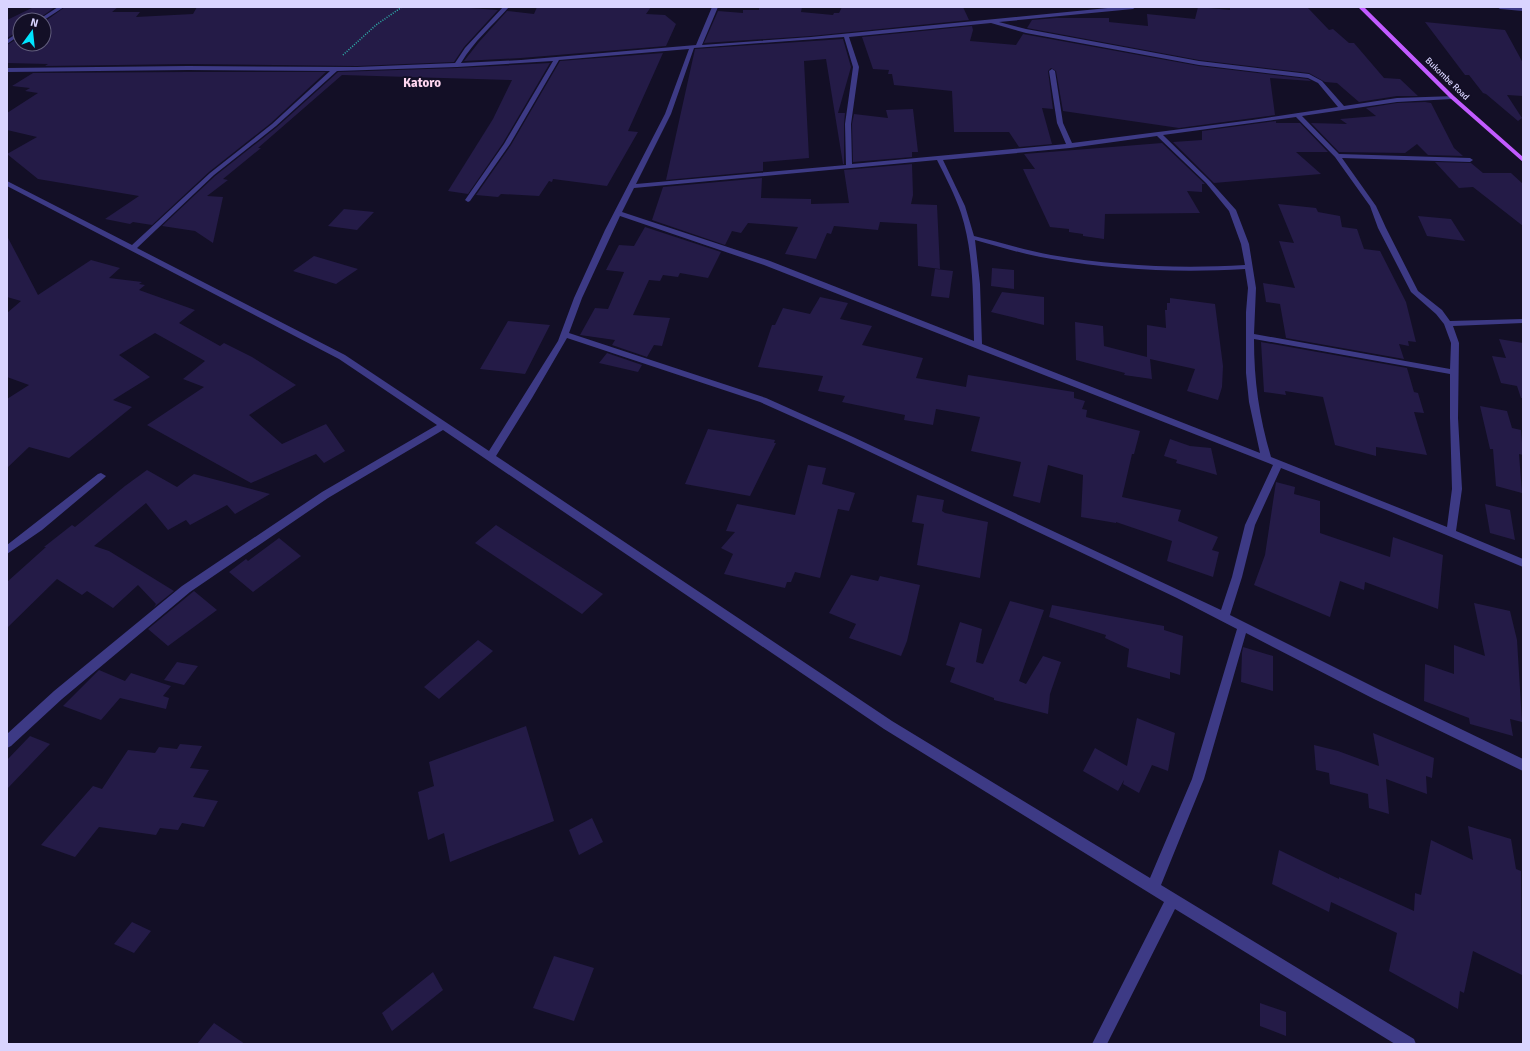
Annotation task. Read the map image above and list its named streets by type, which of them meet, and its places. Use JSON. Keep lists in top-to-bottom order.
{
  "streets": {
    "main road": ["Bukombe Road"]
  },
  "districts": ["Katoro"],
  "north": "top"
}
